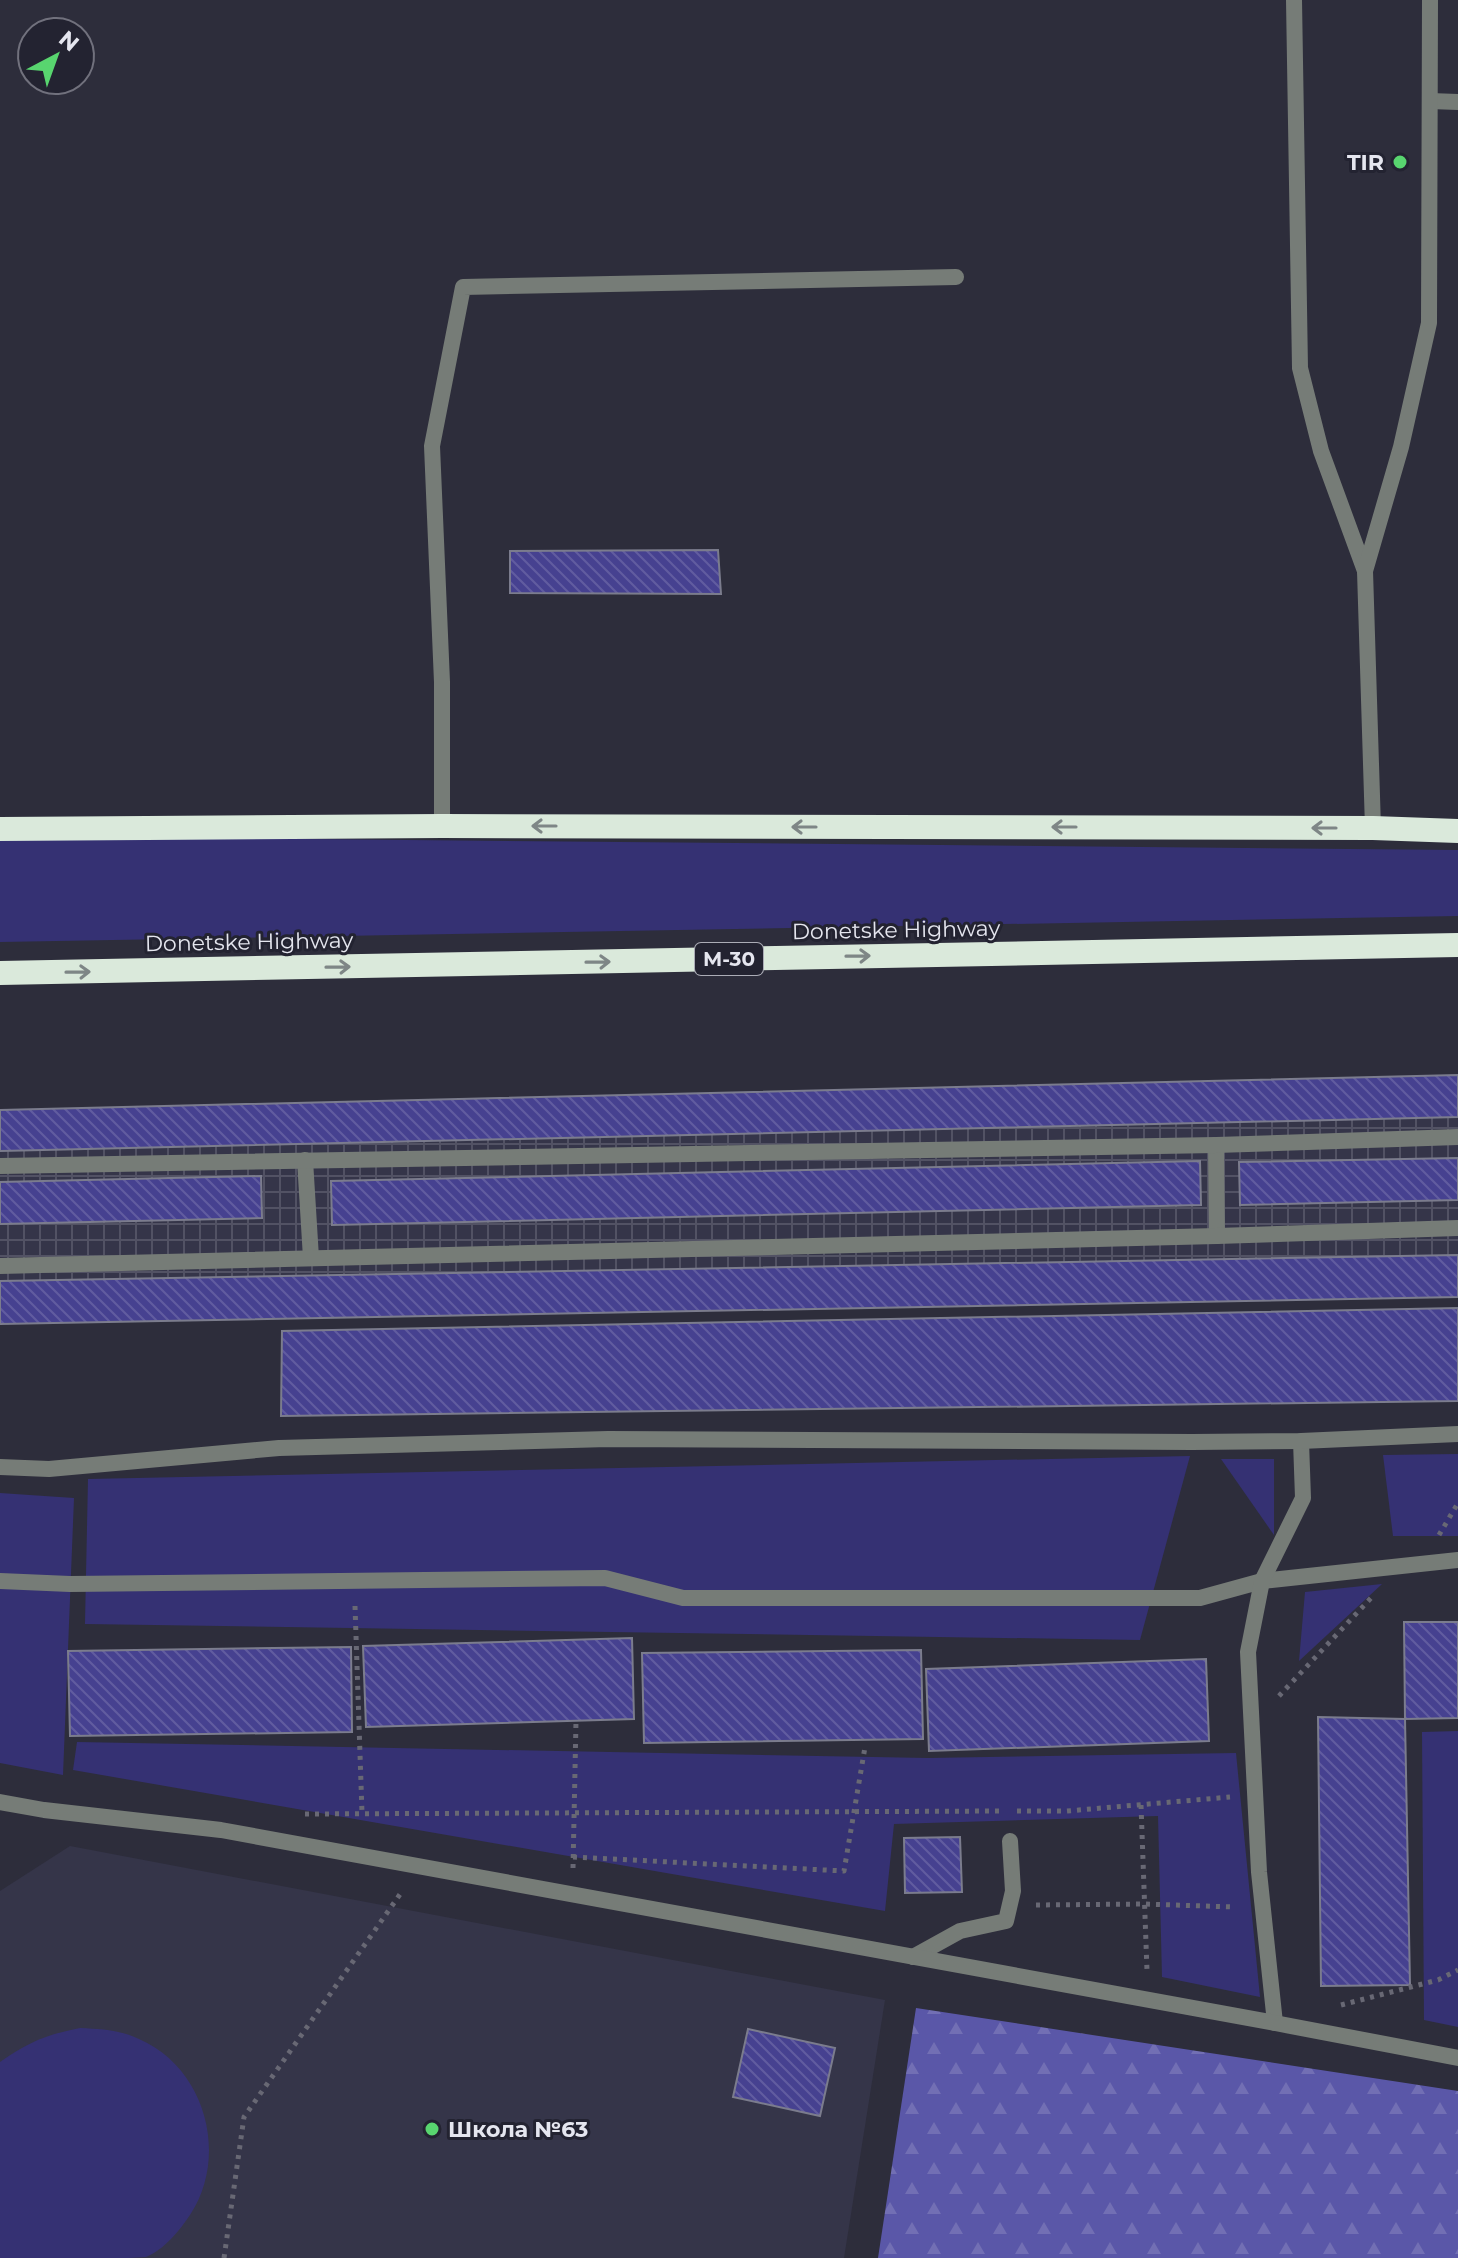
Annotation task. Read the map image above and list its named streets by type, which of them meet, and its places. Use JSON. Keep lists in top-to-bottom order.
{
  "streets": {
    "highway": ["Donetske Highway", "М-30"]
  },
  "places": ["TIR", "Школа №63"],
  "north": "top right"
}
